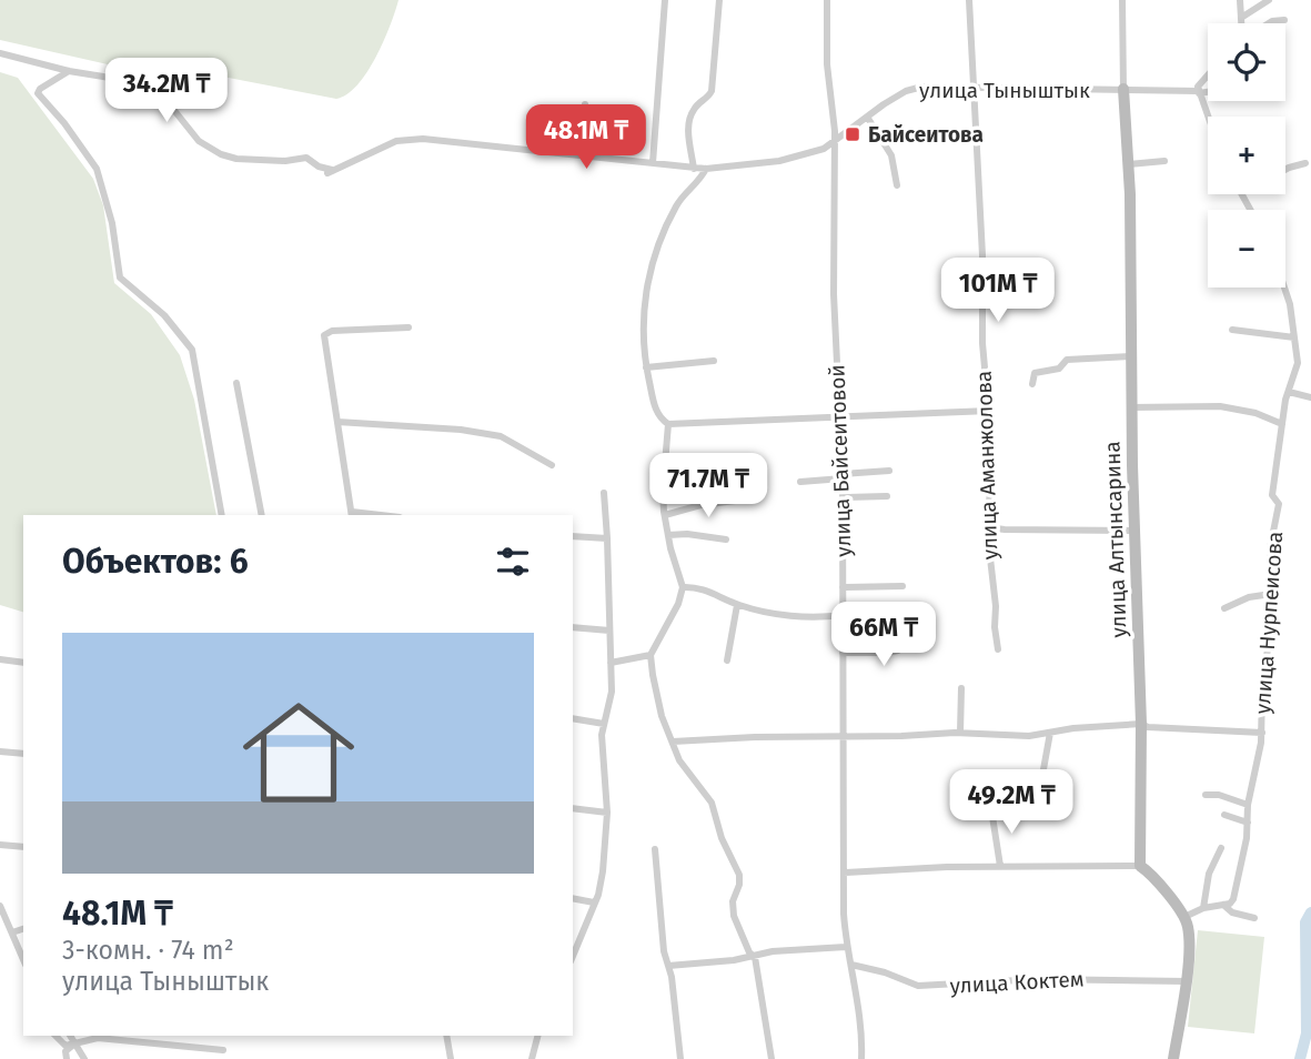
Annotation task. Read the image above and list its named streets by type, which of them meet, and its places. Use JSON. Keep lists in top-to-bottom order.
{
  "streets": {
    "street": [
      "улица Тыныштык",
      "улица Байсеитовой",
      "улица Аманжолова",
      "улица Алтынсарина",
      "улица Нурпеисова",
      "улица Коктем"
    ]
  },
  "crossings": [
    ["улица Тыныштык", "улица Байсеитовой"],
    ["улица Тыныштык", "улица Аманжолова"],
    ["улица Тыныштык", "улица Алтынсарина"],
    ["улица Байсеитовой", "улица Коктем"]
  ],
  "places": {
    "transit": ["Байсеитова"]
  },
  "page": {
    "map_buttons": ["+", "−"],
    "price": [
      "34.2M ₸",
      "48.1M ₸",
      "101M ₸",
      "71.7M ₸",
      "66M ₸",
      "49.2M ₸"
    ],
    "heading": "Объектов: 6",
    "list": [
      {
        "name": "48.1M ₸",
        "note": "3-комн. · 74 m² · улица Тыныштык"
      }
    ]
  }
}
